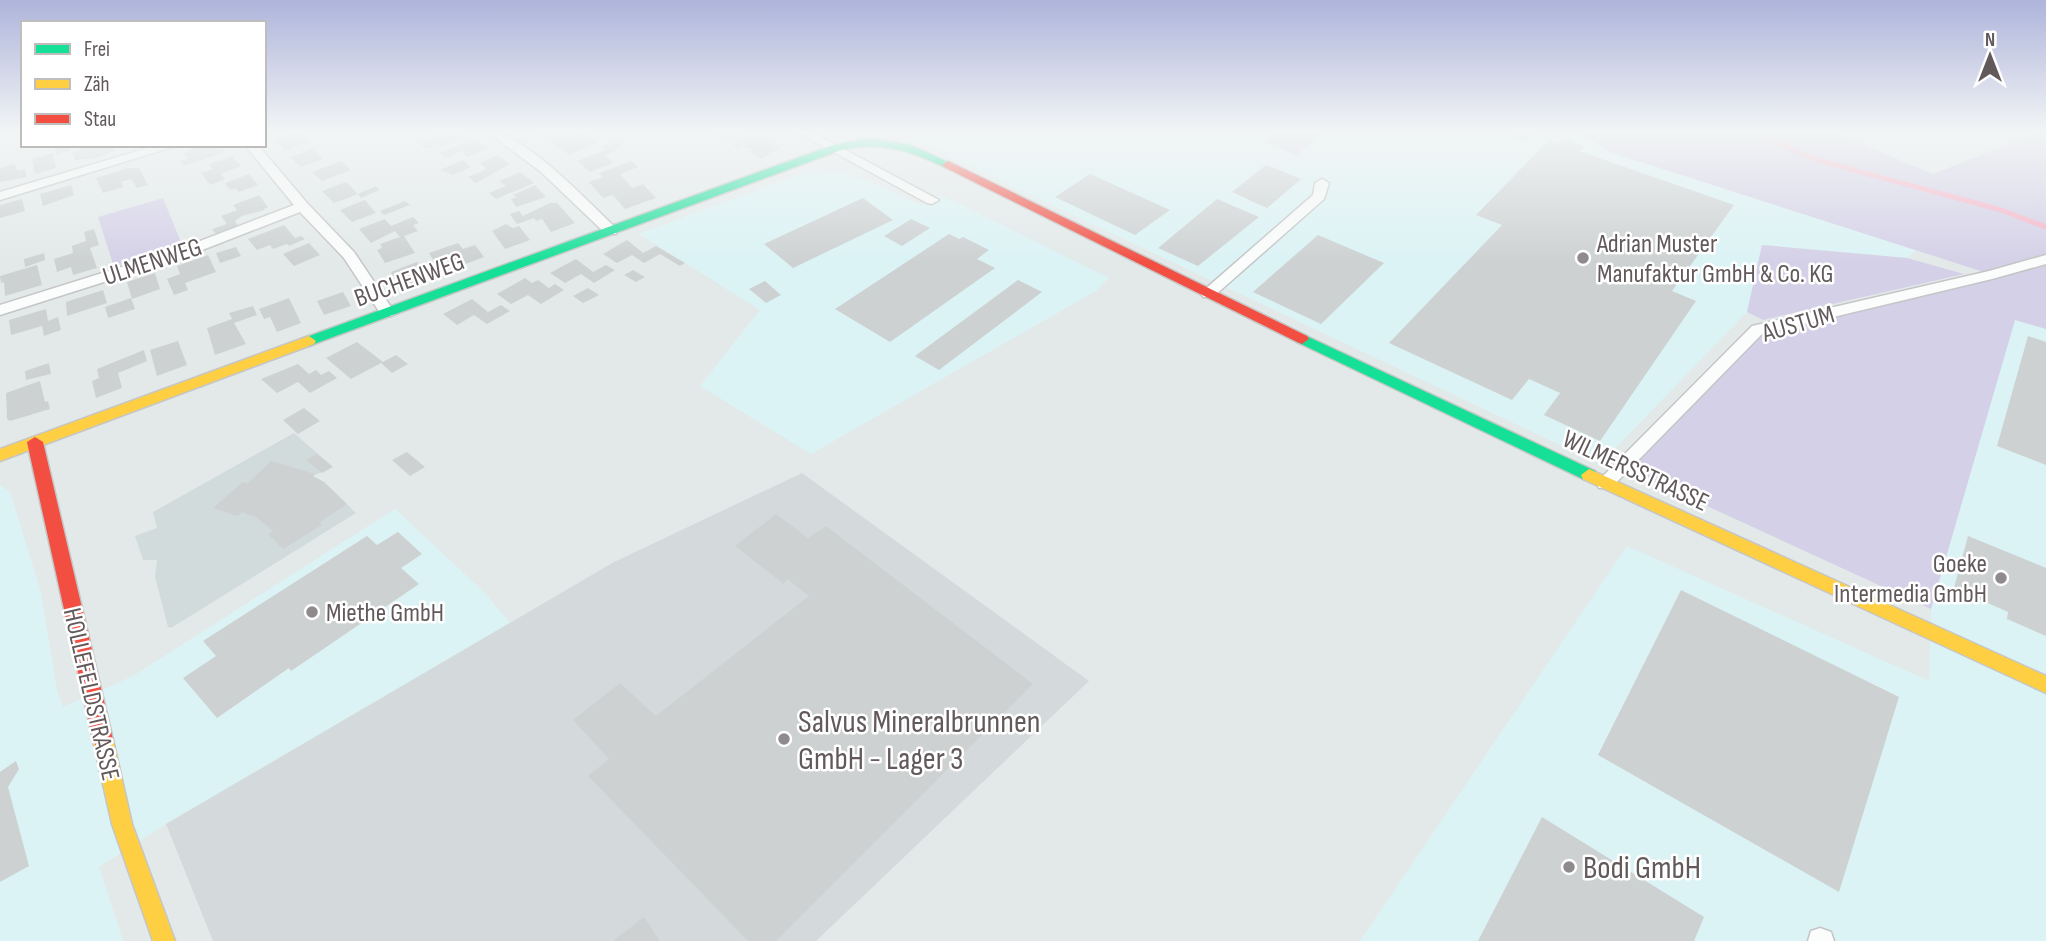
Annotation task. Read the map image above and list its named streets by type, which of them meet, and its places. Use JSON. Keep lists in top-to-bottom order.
{
  "streets": {
    "street": [
      "ULMENWEG",
      "BUCHENWEG",
      "AUSTUM",
      "WILMERSSTRASSE",
      "HOLLEFELDSTRASSE"
    ]
  },
  "crossings": [
    ["BUCHENWEG", "HOLLEFELDSTRASSE"],
    ["AUSTUM", "WILMERSSTRASSE"]
  ],
  "places": [
    "Adrian Muster Manufaktur GmbH & Co. KG",
    "Goeke Intermedia GmbH",
    "Miethe GmbH",
    "Salvus Mineralbrunnen GmbH - Lager 3",
    "Bodi GmbH"
  ],
  "legend": ["Frei", "Zäh", "Stau"],
  "north": "top"
}
